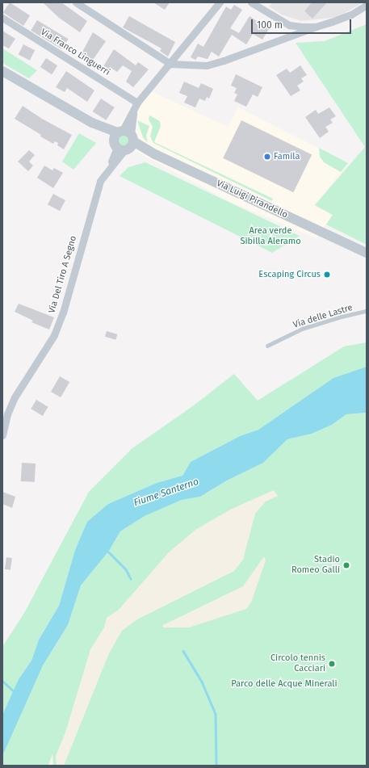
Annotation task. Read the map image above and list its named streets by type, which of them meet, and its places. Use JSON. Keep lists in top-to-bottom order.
{
  "streets": {
    "street": ["Via Franco Linguerri", "Via Luigi Pirandello", "Via Del Tiro A Segno"],
    "lane": ["Via delle Lastre"]
  },
  "crossings": [
    ["Via Franco Linguerri", "Via Del Tiro A Segno"],
    ["Via Luigi Pirandello", "Via Del Tiro A Segno"]
  ],
  "water": ["Fiume Santerno"],
  "parks": ["Area verde Sibilla Aleramo", "Parco delle Acque Minerali"],
  "places": [
    "Famila",
    "Escaping Circus",
    "Stadio Romeo Galli",
    "Circolo tennis Cacciari"
  ],
  "scale_bar": "100 m"
}
